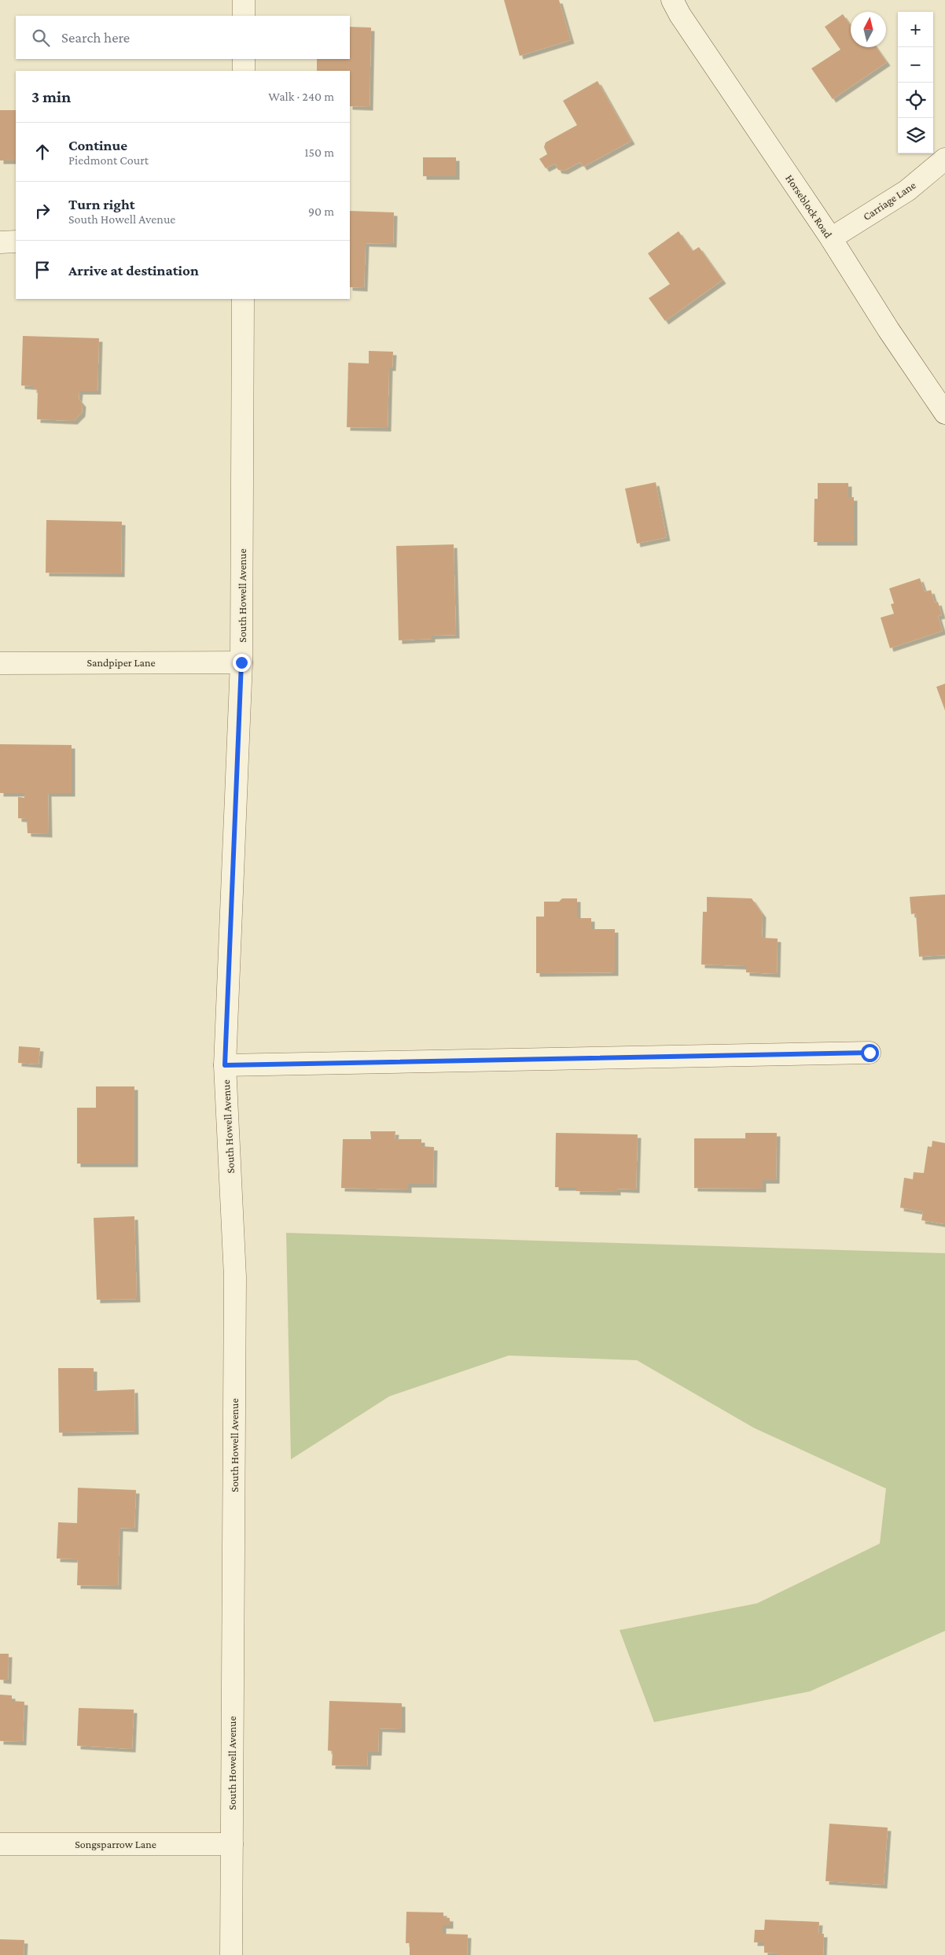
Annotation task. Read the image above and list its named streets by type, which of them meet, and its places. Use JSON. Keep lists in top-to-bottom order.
{
  "streets": {
    "street": [
      "Carriage Lane",
      "Horseblock Road",
      "South Howell Avenue",
      "Sandpiper Lane",
      "Songsparrow Lane"
    ]
  },
  "crossings": [
    ["Carriage Lane", "Horseblock Road"],
    ["South Howell Avenue", "Sandpiper Lane"],
    ["South Howell Avenue", "Songsparrow Lane"]
  ],
  "north": "top",
  "page": {
    "map_buttons": ["+", "−"],
    "search": "Search here",
    "heading": ["3 min", "Walk · 240 m"],
    "list": [
      ["Continue", "Piedmont Court", "150 m"],
      ["Turn right", "South Howell Avenue", "90 m"],
      "Arrive at destination"
    ]
  }
}
